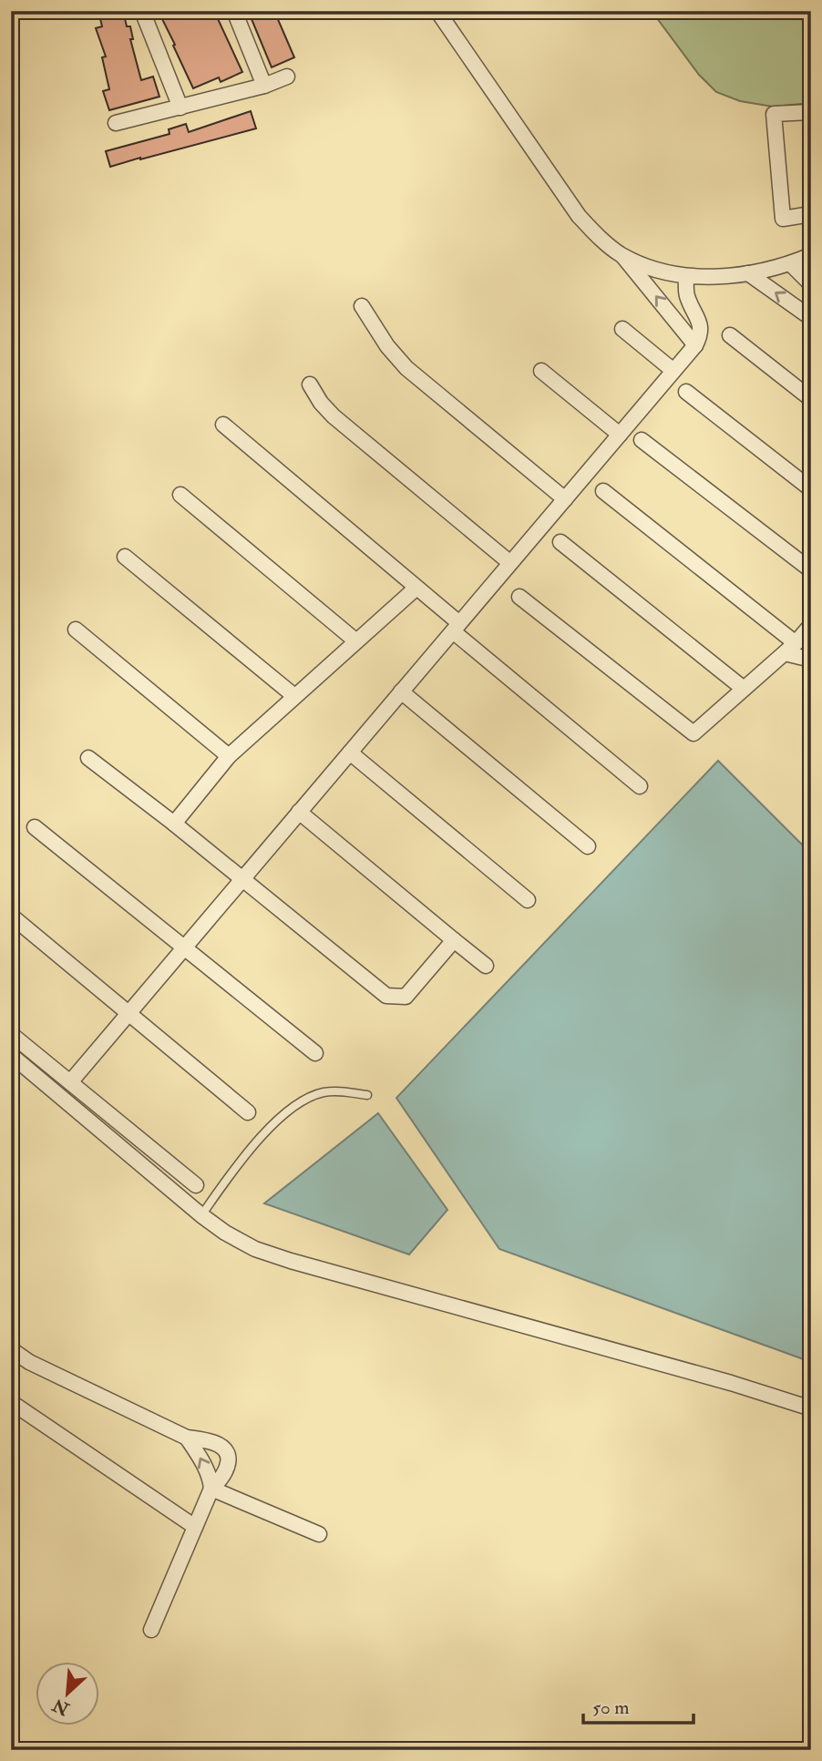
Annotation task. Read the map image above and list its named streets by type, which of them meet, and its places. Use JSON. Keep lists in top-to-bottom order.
{
  "scale_bar": "50 m",
  "north": "bottom left"
}
